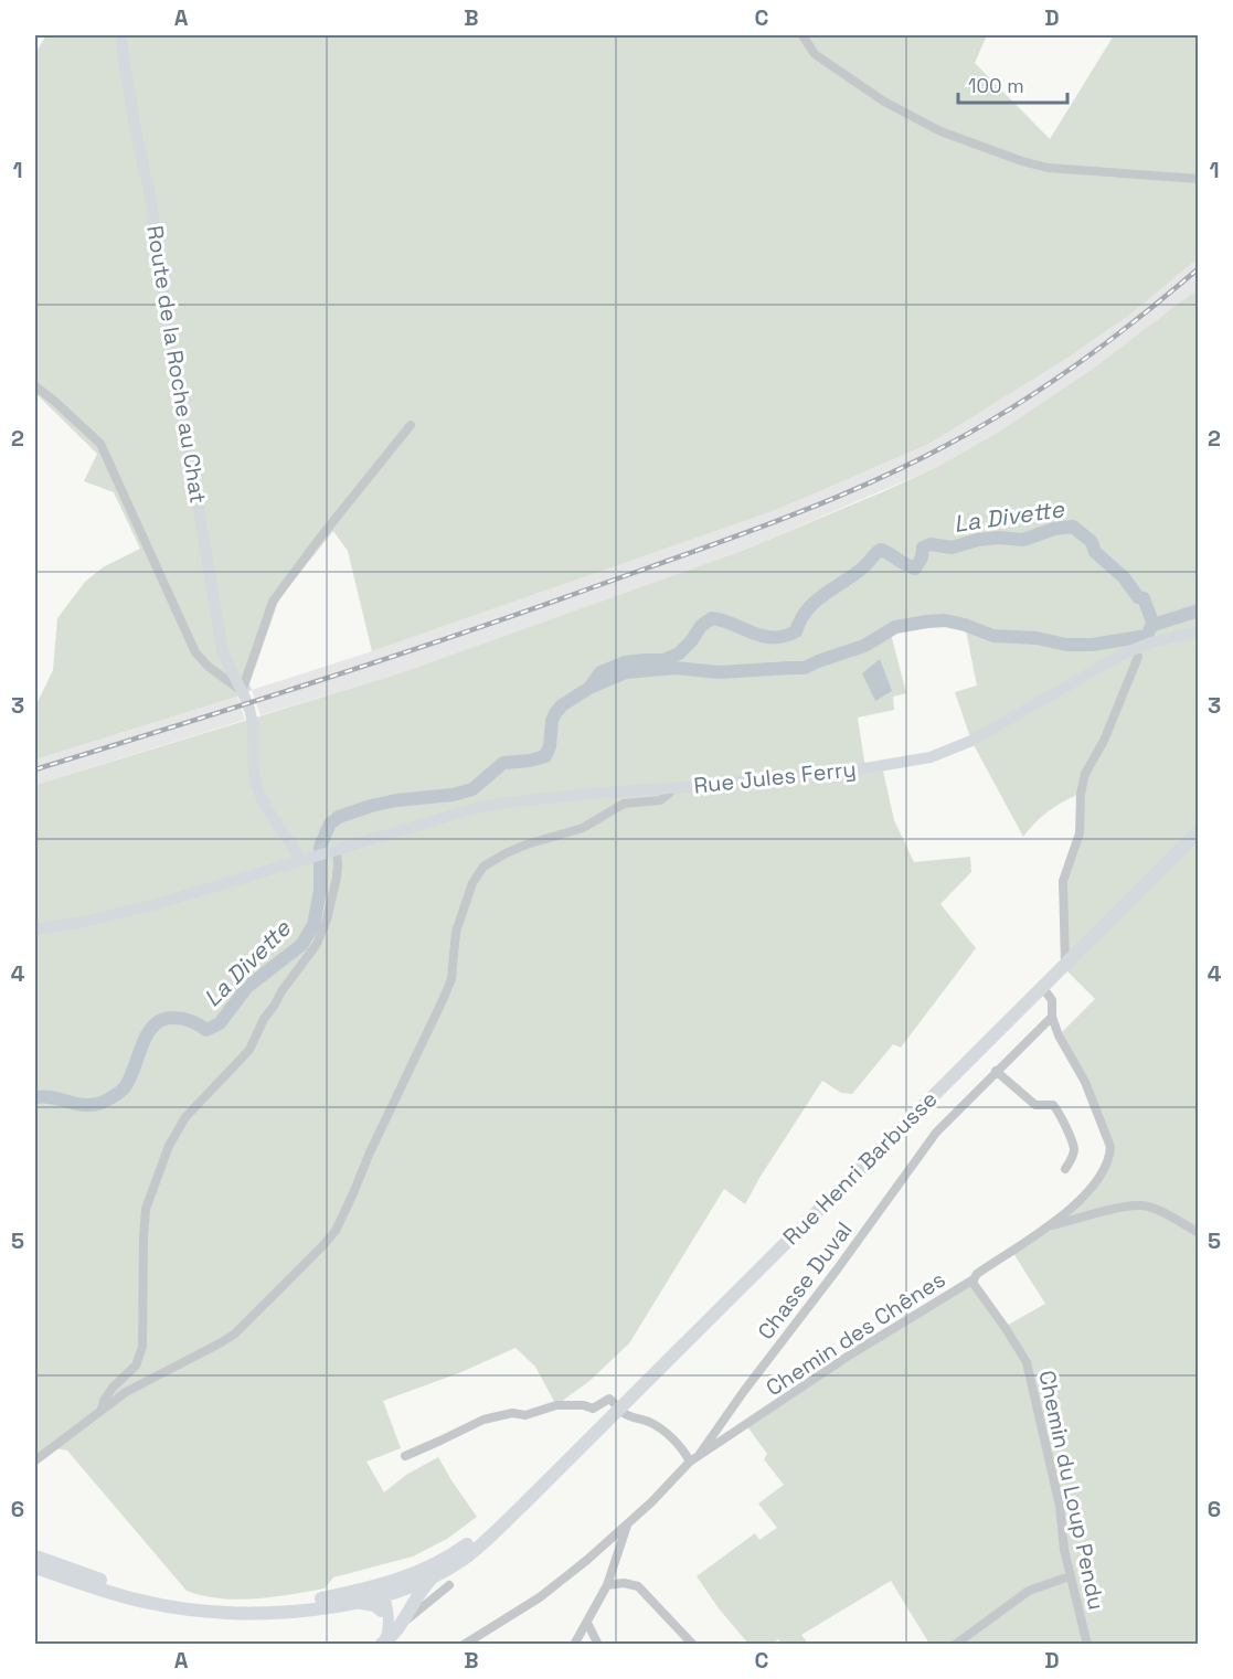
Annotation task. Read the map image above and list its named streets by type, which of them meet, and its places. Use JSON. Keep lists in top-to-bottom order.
{
  "streets": {
    "main road": ["Route de la Roche au Chat", "Rue Jules Ferry", "Rue Henri Barbusse"],
    "street": ["Chasse Duval", "Chemin des Chênes", "Chemin du Loup Pendu"]
  },
  "crossings": [
    ["Route de la Roche au Chat", "Rue Jules Ferry"],
    ["Rue Henri Barbusse", "Chemin des Chênes"],
    ["Chasse Duval", "Chemin des Chênes"],
    ["Chemin des Chênes", "Chemin du Loup Pendu"]
  ],
  "water": ["La Divette"],
  "scale_bar": "100 m",
  "grid": {
    "columns": [
      "A",
      "B",
      "C",
      "D"
    ],
    "rows": [
      "1",
      "2",
      "3",
      "4",
      "5",
      "6"
    ]
  }
}
